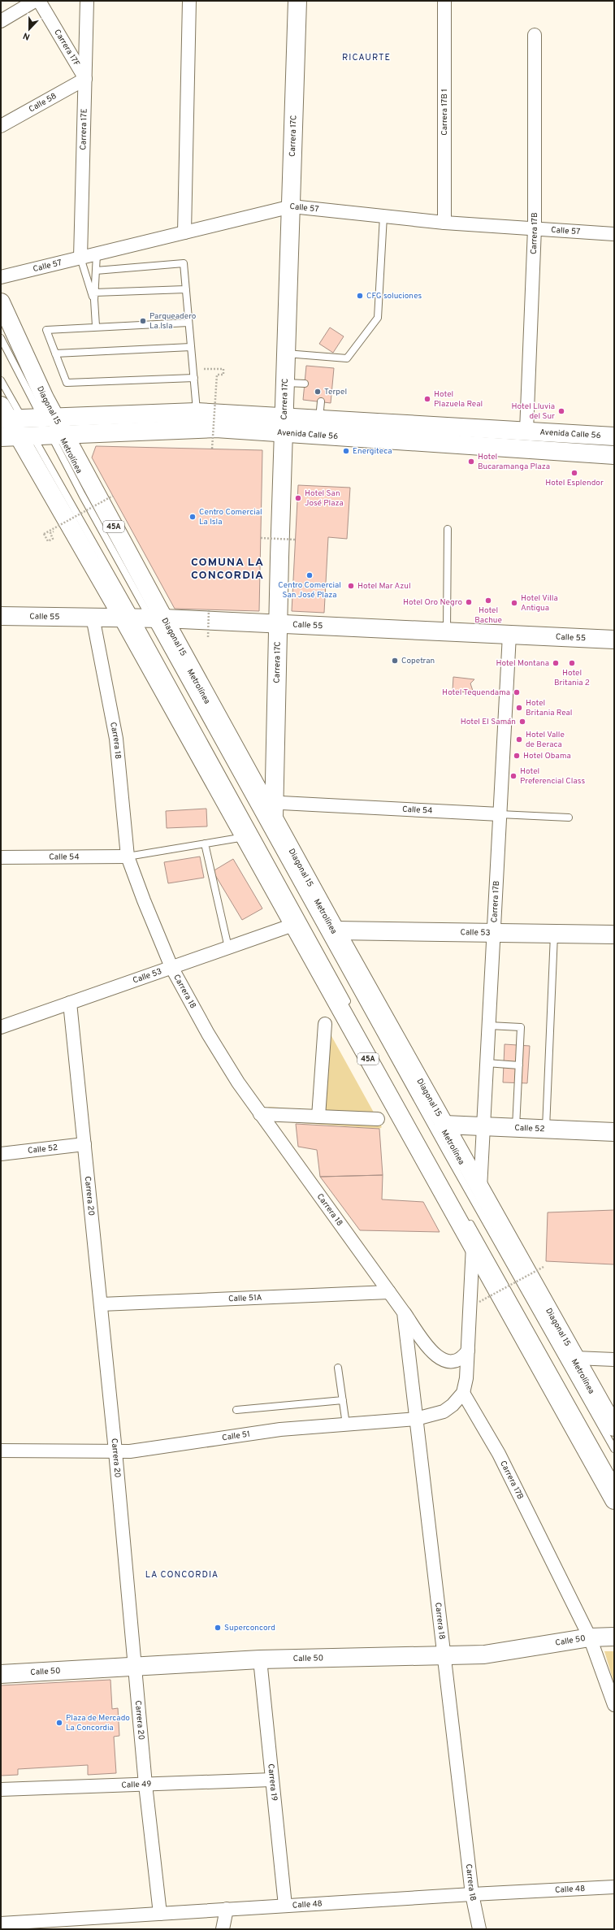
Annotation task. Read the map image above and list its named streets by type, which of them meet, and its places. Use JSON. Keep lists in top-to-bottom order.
{
  "streets": {
    "main road": [
      "Carrera 17C",
      "Diagonal 15",
      "Avenida Calle 56",
      "45A",
      "Calle 55",
      "Calle 53",
      "Calle 52",
      "Calle 50"
    ],
    "street": [
      "Carrera 17F",
      "Calle 58",
      "Carrera 17B 1",
      "Carrera 17E",
      "Calle 57",
      "Carrera 17B",
      "Carrera 18",
      "Calle 54",
      "Carrera 20",
      "Calle 51A",
      "Calle 51",
      "Carrera 19",
      "Calle 49",
      "Calle 48"
    ],
    "lane": ["Metrolínea"]
  },
  "crossings": [
    ["Carrera 17F", "Calle 58"],
    ["Carrera 17F", "Carrera 17E"],
    ["Calle 58", "Carrera 17E"],
    ["Carrera 17B 1", "Calle 57"],
    ["Carrera 17E", "Calle 57"],
    ["Carrera 17C", "Calle 57"],
    ["Carrera 17C", "Diagonal 15"],
    ["Carrera 17C", "Avenida Calle 56"],
    ["Carrera 17C", "Calle 55"],
    ["Carrera 17C", "Calle 54"],
    ["Calle 57", "Carrera 17B"],
    ["Carrera 17B", "Diagonal 15"],
    ["Carrera 17B", "Avenida Calle 56"],
    ["Carrera 17B", "Calle 55"],
    ["Carrera 17B", "Calle 54"],
    ["Carrera 17B", "Calle 53"],
    ["Carrera 17B", "Calle 52"],
    ["Carrera 17B", "Calle 51"],
    ["Carrera 17B", "Calle 50"],
    ["Diagonal 15", "Avenida Calle 56"],
    ["Diagonal 15", "Metrolínea"],
    ["Diagonal 15", "Calle 55"],
    ["Diagonal 15", "Calle 54"],
    ["Diagonal 15", "Calle 53"],
    ["Diagonal 15", "Calle 52"],
    ["Metrolínea", "Calle 55"],
    ["Calle 55", "Carrera 18"],
    ["Carrera 18", "Calle 54"],
    ["Carrera 18", "Calle 53"],
    ["Carrera 18", "Calle 51A"],
    ["Carrera 18", "Calle 51"],
    ["Carrera 18", "Calle 50"],
    ["Carrera 18", "Calle 48"],
    ["Calle 53", "Carrera 20"],
    ["Calle 52", "Carrera 20"],
    ["Carrera 20", "Calle 51A"],
    ["Carrera 20", "Calle 51"],
    ["Carrera 20", "Calle 50"],
    ["Carrera 20", "Calle 49"],
    ["Carrera 20", "Calle 48"],
    ["Calle 50", "Carrera 19"],
    ["Carrera 19", "Calle 49"],
    ["Carrera 19", "Calle 48"]
  ],
  "districts": ["RICAURTE", "COMUNA LA CONCORDIA", "LA CONCORDIA"],
  "places": [
    "CFG soluciones",
    "Parqueadero La Isla",
    "Terpel",
    "Hotel Plazuela Real",
    "Hotel Lluvia del Sur",
    "Energiteca",
    "Hotel Bucaramanga Plaza",
    "Hotel Esplendor",
    "Hotel San José Plaza",
    "Centro Comercial La Isla",
    "Centro Comercial San José Plaza",
    "Hotel Mar Azul",
    "Hotel Bachue",
    "Hotel Oro Negro",
    "Hotel Villa Antigua",
    "Copetran",
    "Hotel Montana",
    "Hotel Britania 2",
    "Hotel Tequendama",
    "Hotel Britania Real",
    "Hotel El Samán",
    "Hotel Valle de Beraca",
    "Hotel Obama",
    "Hotel Preferencial Class",
    "Superconcord",
    "Plaza de Mercado La Concordia"
  ],
  "north": "bottom"
}
